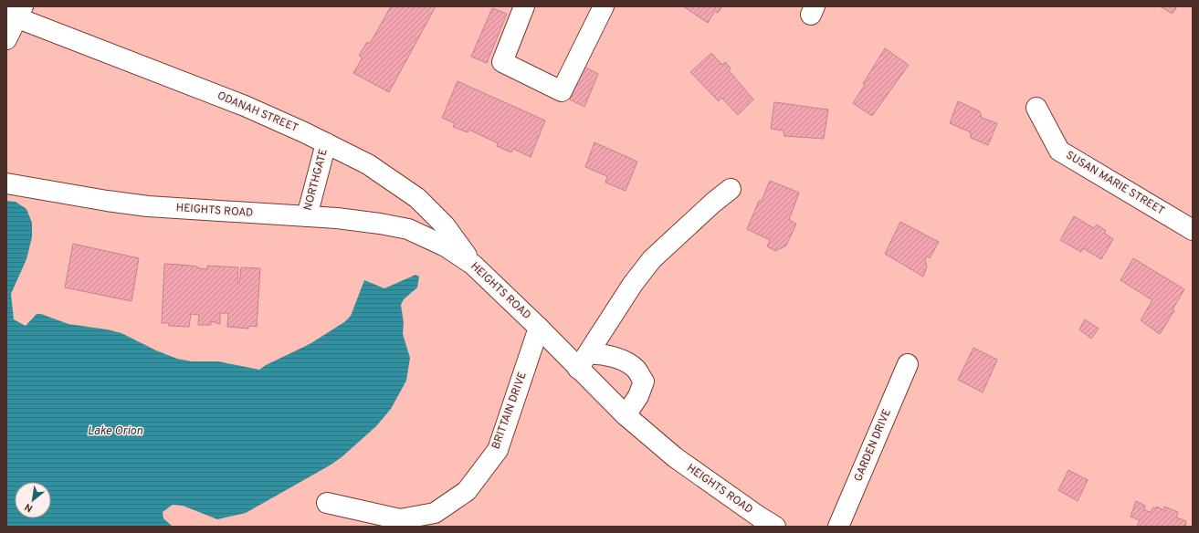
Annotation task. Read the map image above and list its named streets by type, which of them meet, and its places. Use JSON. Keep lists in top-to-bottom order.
{
  "streets": {
    "street": [
      "ODANAH STREET",
      "NORTHGATE",
      "SUSAN MARIE STREET",
      "HEIGHTS ROAD",
      "BRITTAIN DRIVE",
      "GARDEN DRIVE"
    ]
  },
  "crossings": [
    ["ODANAH STREET", "NORTHGATE"],
    ["ODANAH STREET", "HEIGHTS ROAD"],
    ["NORTHGATE", "HEIGHTS ROAD"],
    ["HEIGHTS ROAD", "BRITTAIN DRIVE"]
  ],
  "water": ["Lake Orion"],
  "north": "bottom left"
}
